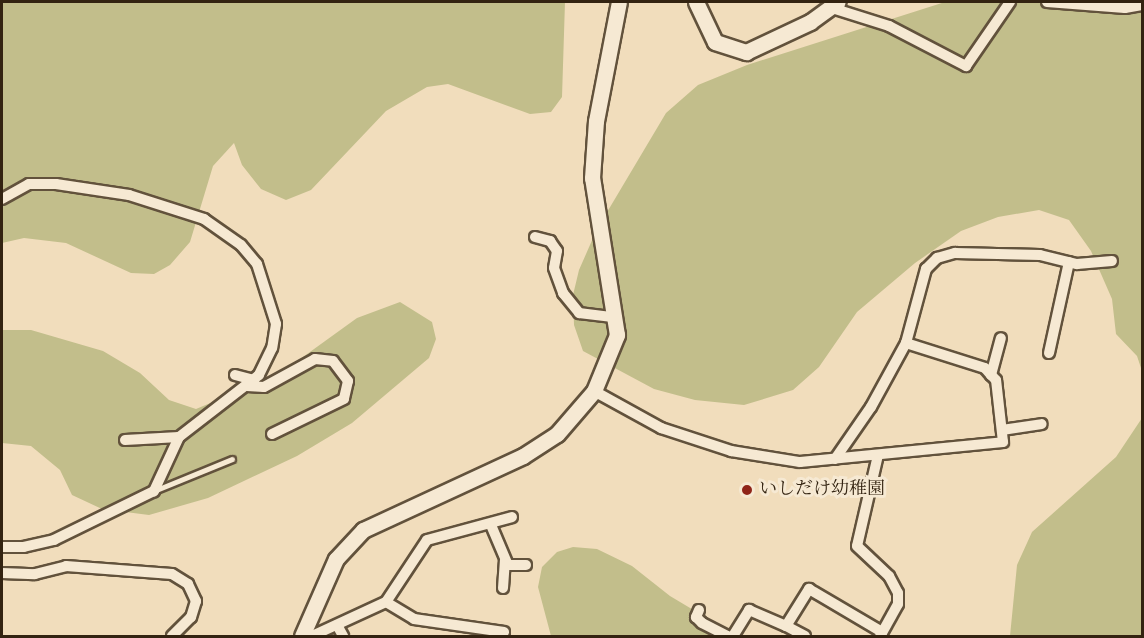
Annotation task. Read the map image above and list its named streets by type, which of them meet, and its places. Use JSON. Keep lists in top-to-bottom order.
{
  "places": ["いしだけ幼稚園"]
}
